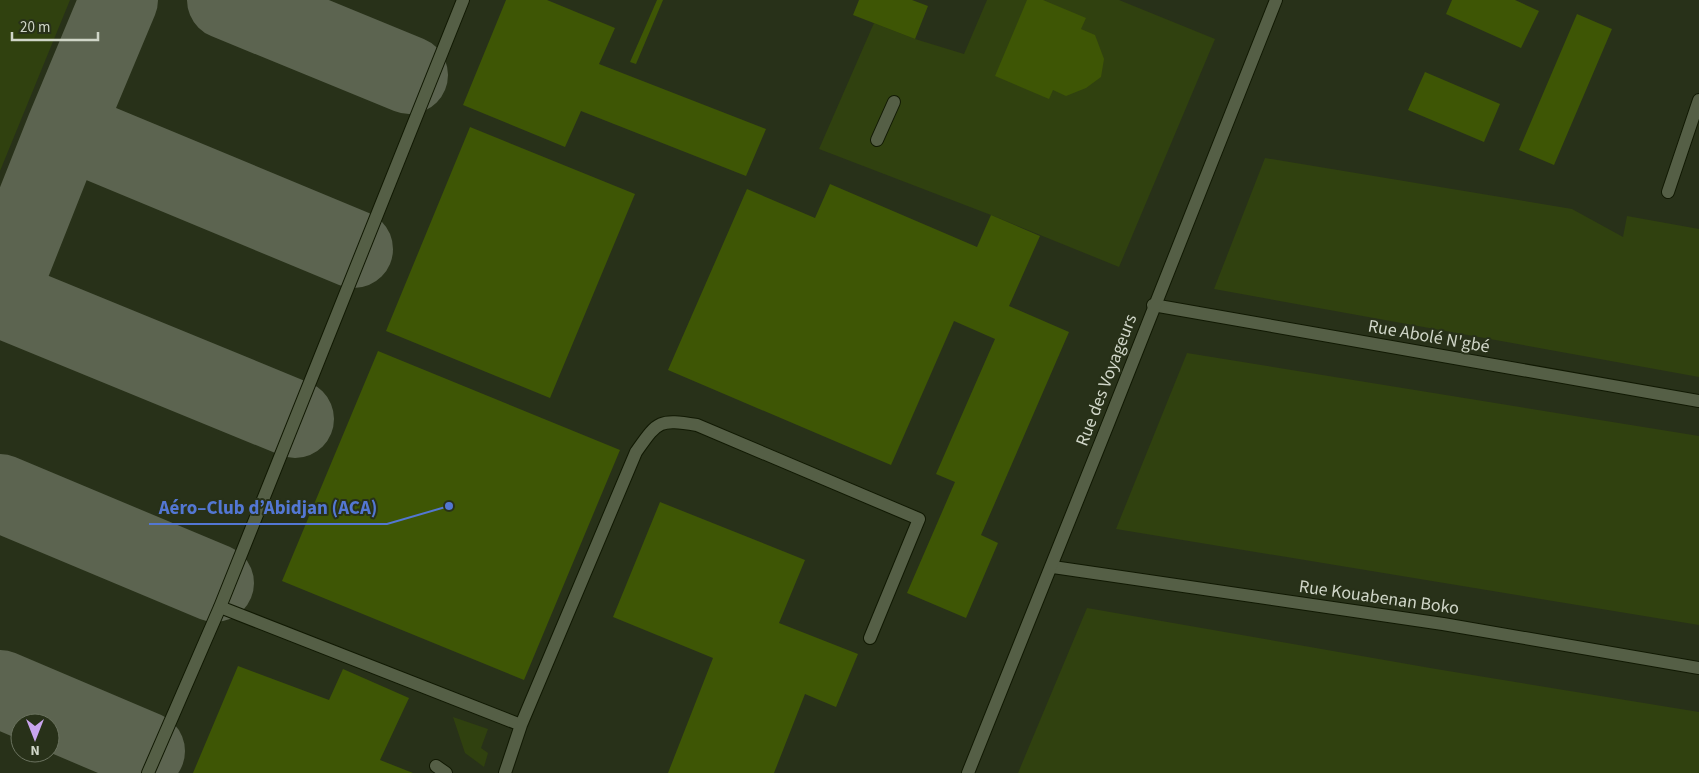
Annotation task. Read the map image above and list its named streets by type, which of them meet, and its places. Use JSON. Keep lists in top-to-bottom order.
{
  "streets": {
    "street": ["Rue Abolé N'gbé", "Rue des Voyageurs", "Rue Kouabenan Boko"]
  },
  "crossings": [
    ["Rue Abolé N'gbé", "Rue des Voyageurs"],
    ["Rue des Voyageurs", "Rue Kouabenan Boko"]
  ],
  "places": ["Aéro–Club d’Abidjan (ACA)"],
  "scale_bar": "20 m",
  "north": "bottom"
}
